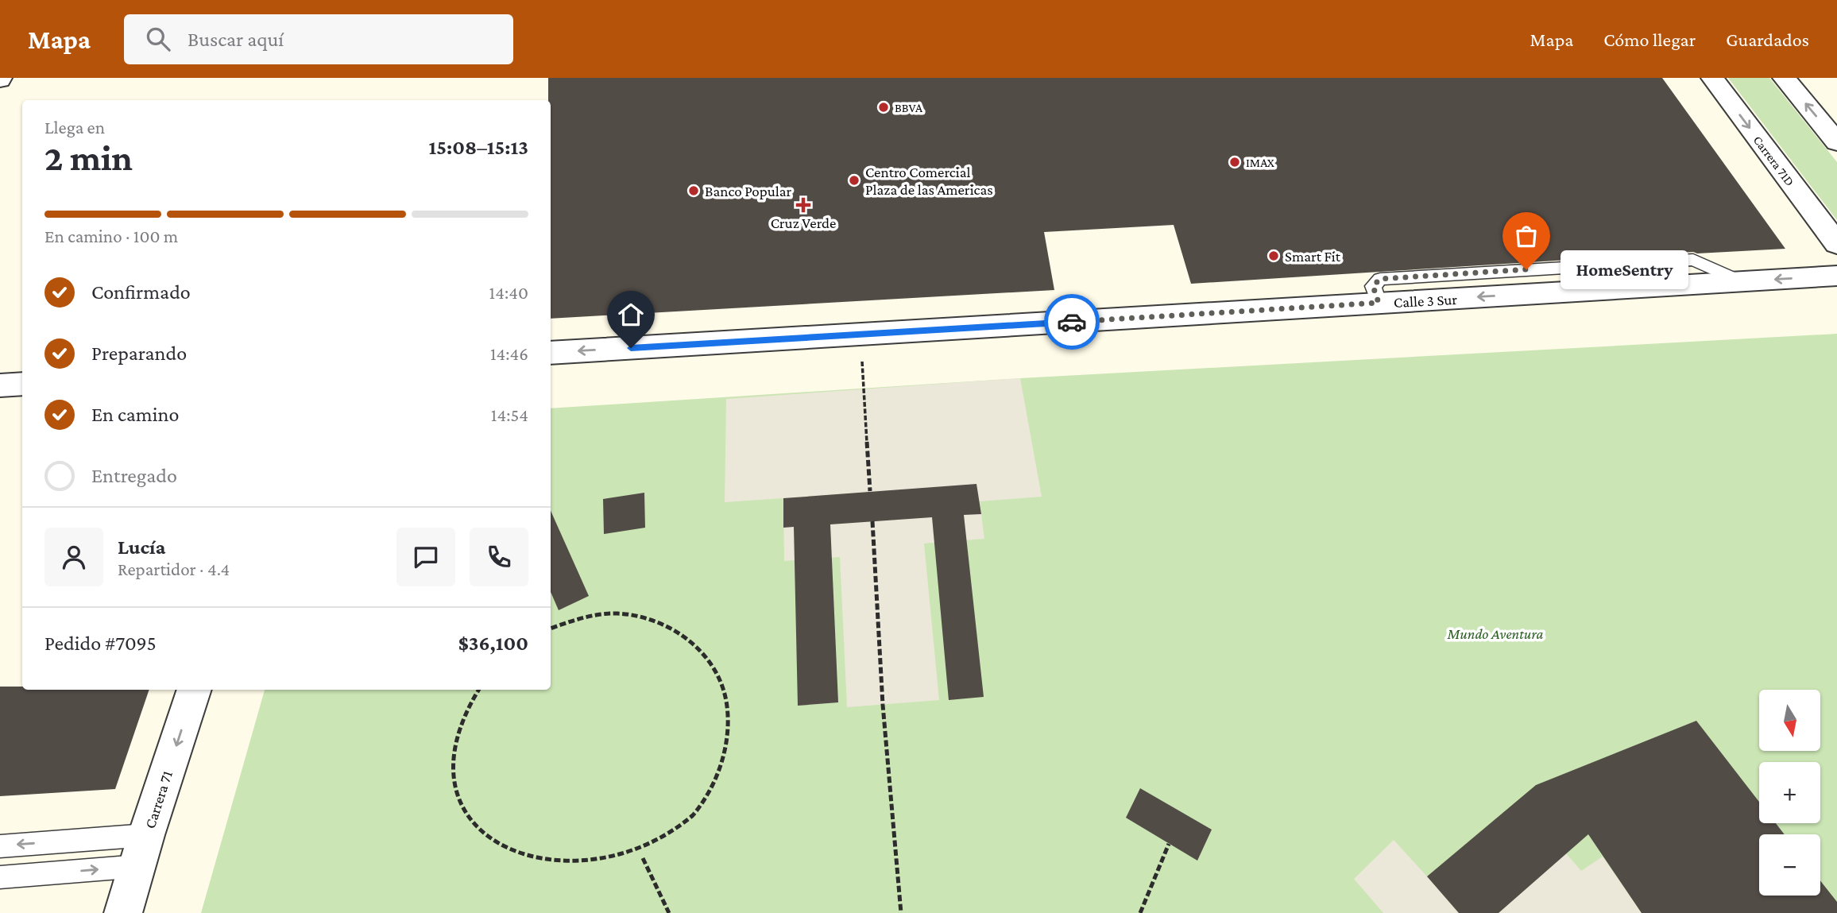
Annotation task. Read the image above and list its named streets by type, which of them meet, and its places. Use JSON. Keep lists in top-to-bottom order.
{
  "streets": {
    "street": ["Carrera 71D", "Calle 3 Sur", "Carrera 71"]
  },
  "one_way": ["Calle 3 Sur", "Carrera 71"],
  "parks": ["Mundo Aventura"],
  "places": {
    "other": [
      "BBVA",
      "IMAX",
      "Centro Comercial Plaza de las Americas",
      "Banco Popular",
      "Smart Fit",
      "HomeSentry"
    ],
    "health": ["Cruz Verde"]
  },
  "north": "bottom",
  "page": {
    "header": "Mapa",
    "search": "Buscar aquí",
    "nav": ["Mapa", "Cómo llegar", "Guardados"],
    "heading": ["2 min", "Llega en", "15:08–15:13"],
    "panel": [
      "Lucía",
      "Repartidor · 4.4",
      "Pedido #7095",
      "$36,100"
    ],
    "bar": "En camino · 100 m",
    "bubble": "HomeSentry",
    "list": [
      ["Confirmado", "14:40"],
      ["Preparando", "14:46"],
      ["En camino", "14:54"],
      "Entregado"
    ],
    "map_buttons": ["+", "−"]
  }
}
